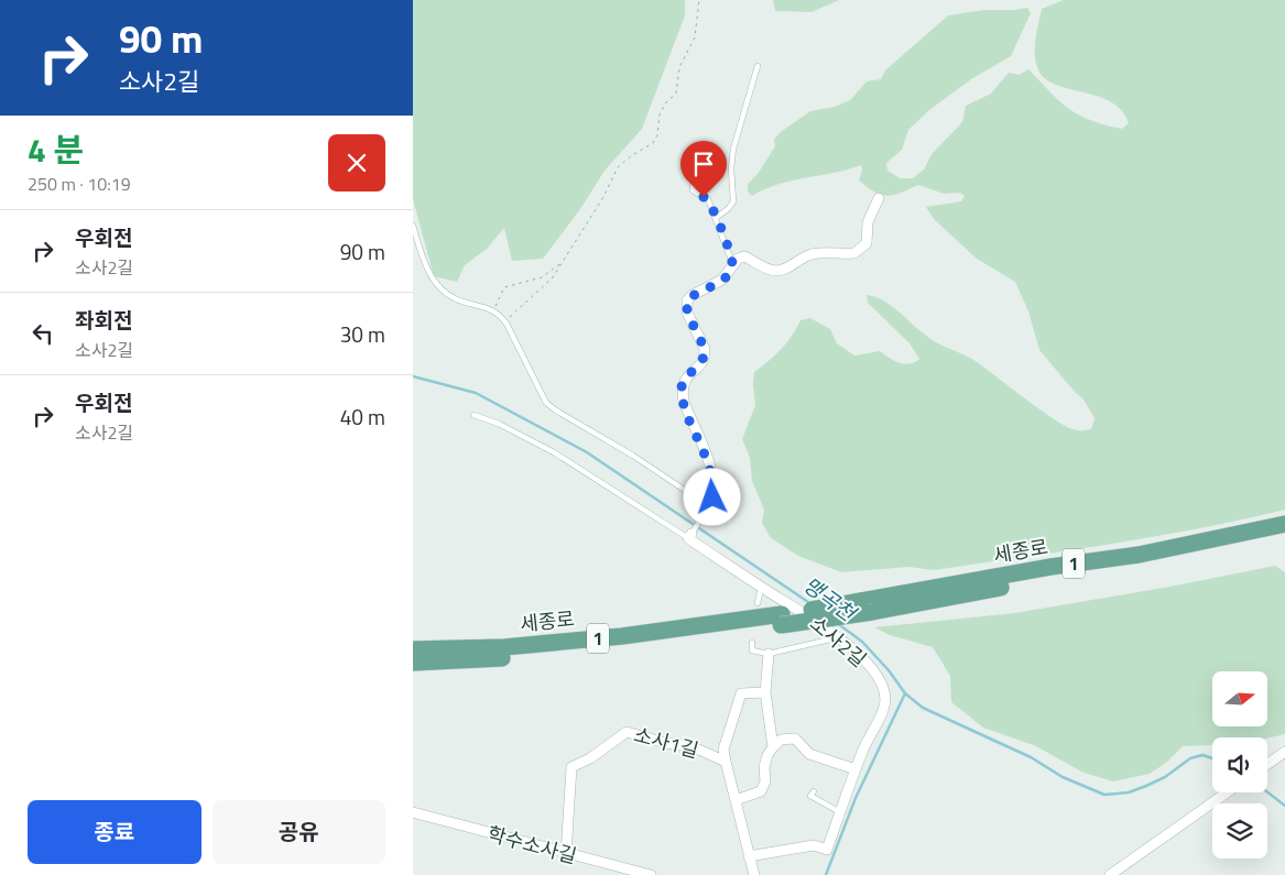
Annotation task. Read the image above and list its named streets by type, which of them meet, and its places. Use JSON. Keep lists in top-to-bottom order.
{
  "streets": {
    "main road": ["세종로", "1"],
    "street": ["소사2길", "소사1길", "학수소사길"]
  },
  "crossings": [
    ["세종로", "1"],
    ["소사2길", "소사1길"],
    ["소사1길", "학수소사길"]
  ],
  "water": ["맹곡천"],
  "north": "right",
  "page": {
    "turn": ["90 m", "소사2길"],
    "heading": ["4 분", "250 m · 10:19"],
    "list": [
      {
        "name": "우회전",
        "note": "소사2길",
        "value": "90 m"
      },
      {
        "name": "좌회전",
        "note": "소사2길",
        "value": "30 m"
      },
      {
        "name": "우회전",
        "note": "소사2길",
        "value": "40 m"
      }
    ],
    "buttons": ["종료", "공유"]
  }
}
